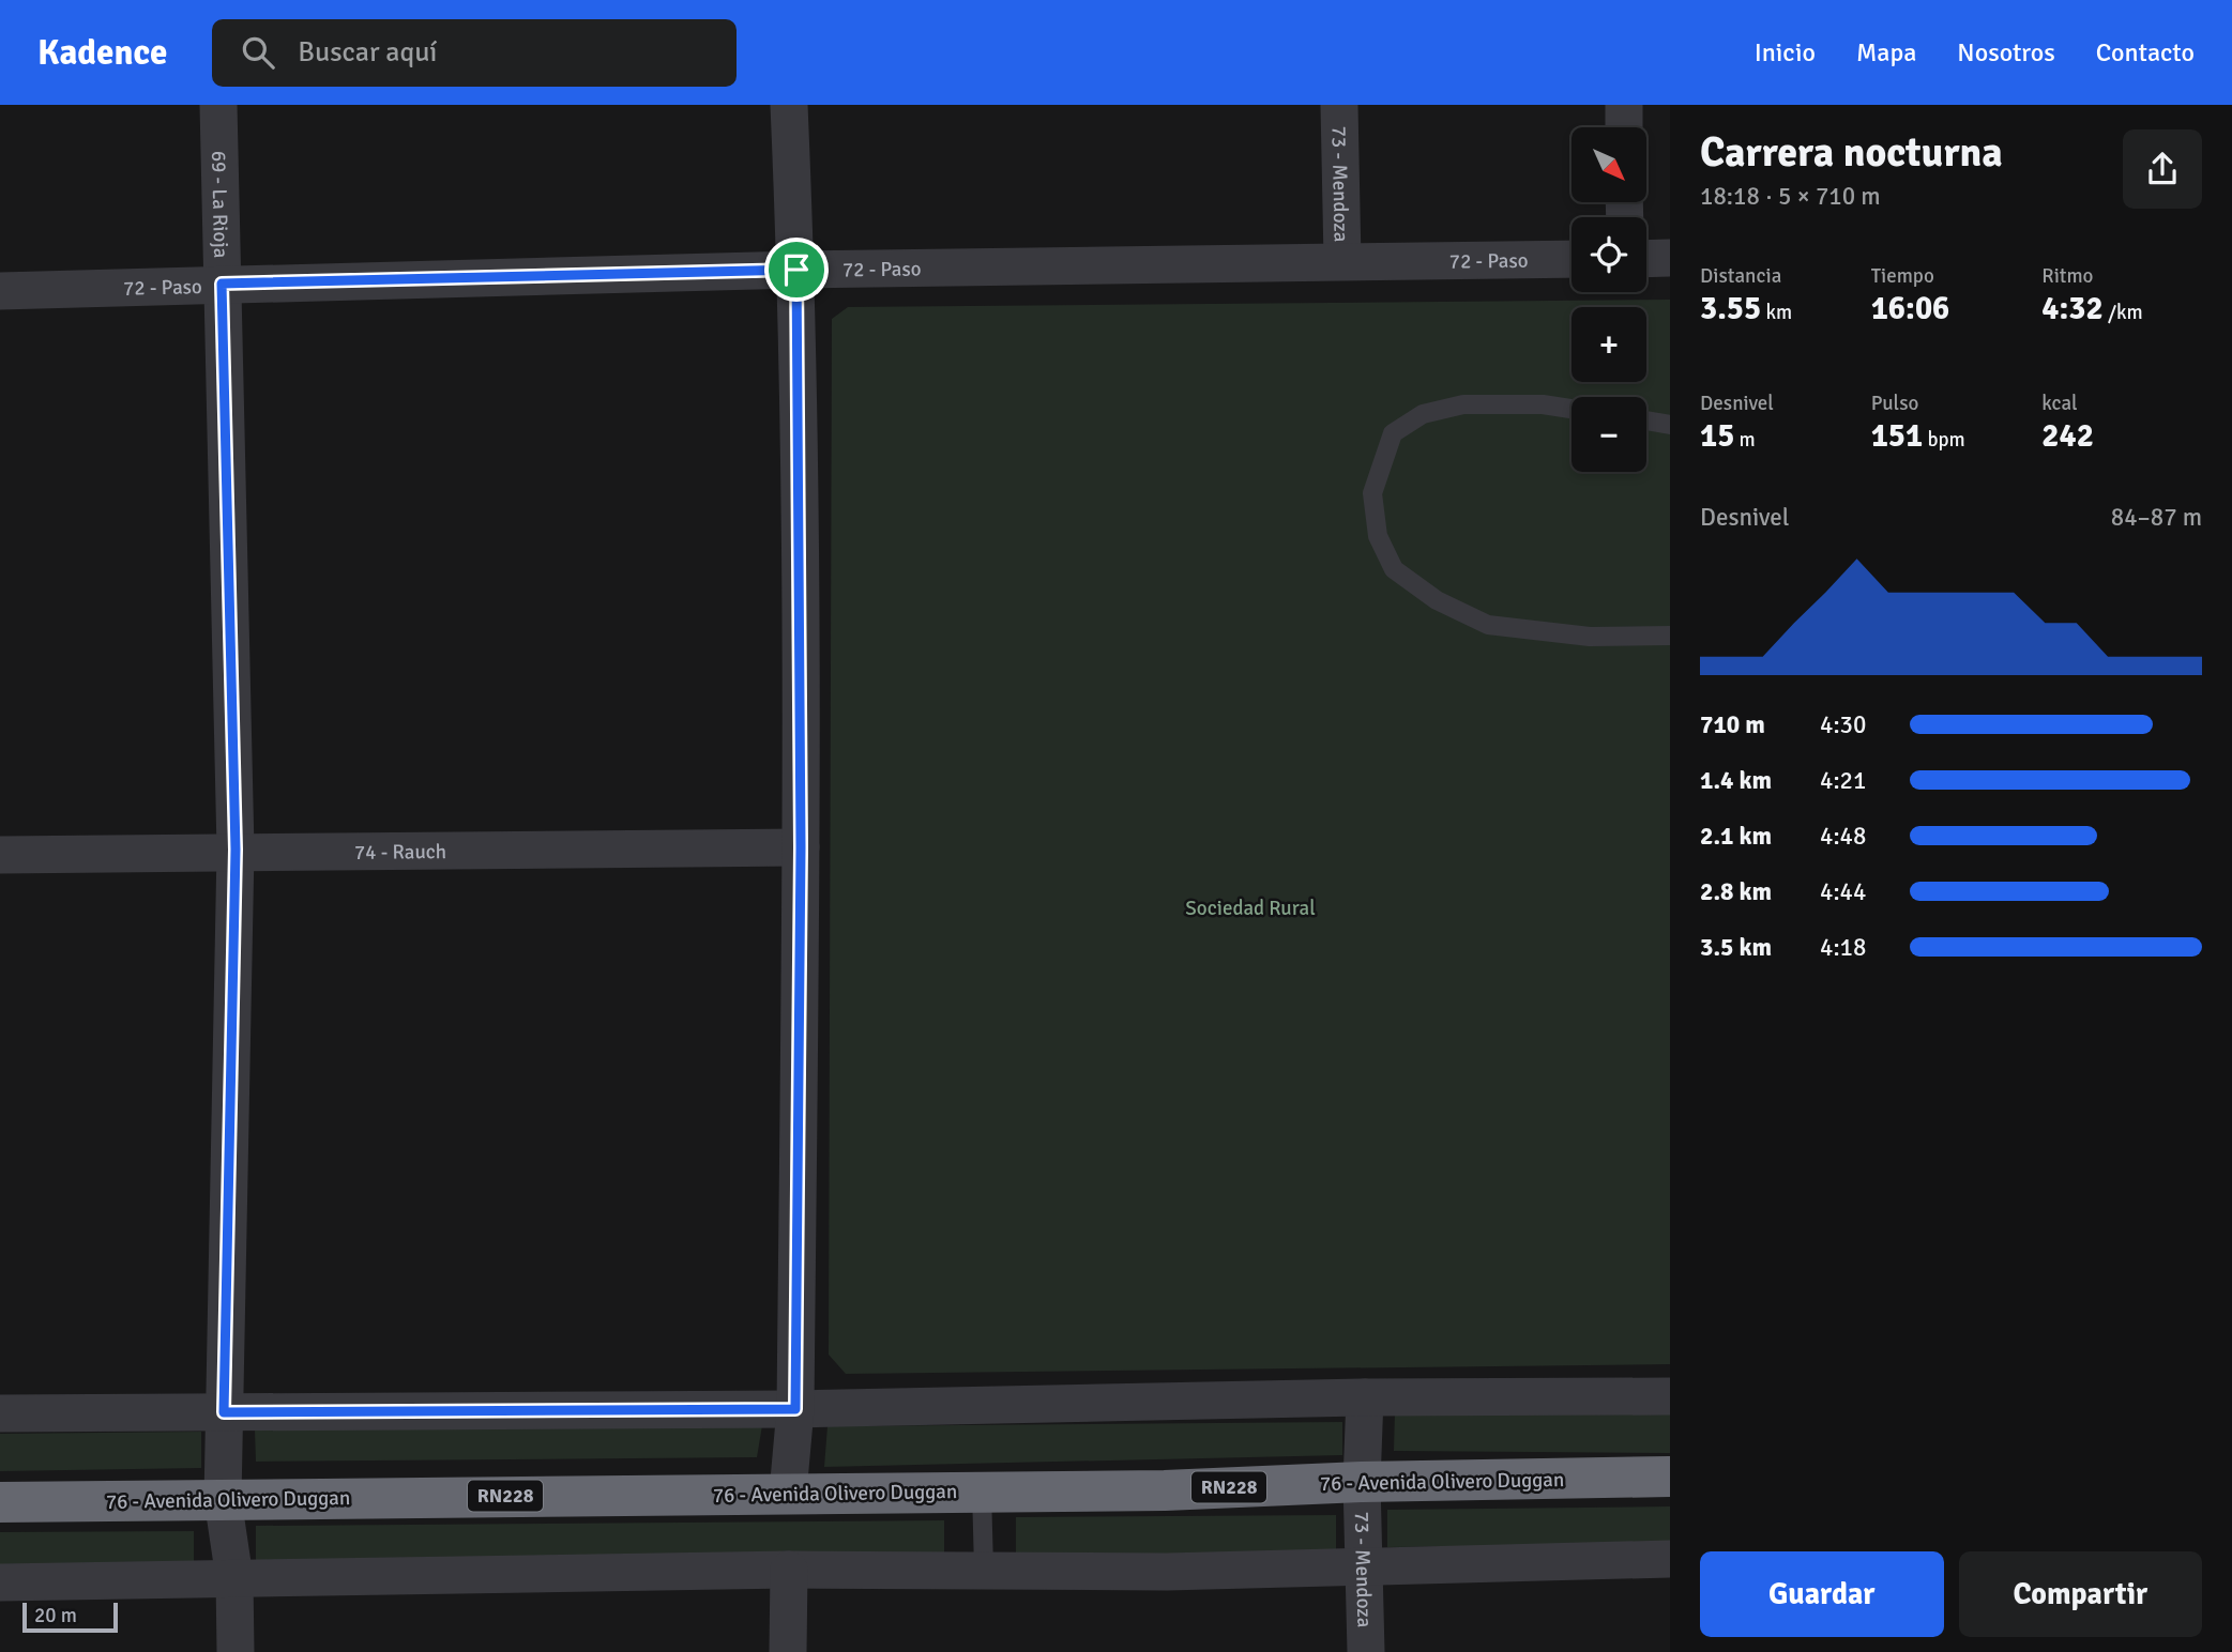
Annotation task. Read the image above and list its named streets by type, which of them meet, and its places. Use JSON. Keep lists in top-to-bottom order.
{
  "streets": {
    "highway": ["76 - Avenida Olivero Duggan", "RN228"],
    "street": [
      "73 - Mendoza",
      "69 - La Rioja",
      "72 - Paso",
      "74 - Rauch"
    ]
  },
  "crossings": [
    ["73 - Mendoza", "72 - Paso"],
    ["73 - Mendoza", "76 - Avenida Olivero Duggan"],
    ["69 - La Rioja", "72 - Paso"],
    ["69 - La Rioja", "74 - Rauch"],
    ["69 - La Rioja", "76 - Avenida Olivero Duggan"]
  ],
  "parks": ["Sociedad Rural"],
  "scale_bar": "20 m",
  "north": "bottom right",
  "page": {
    "header": "Kadence",
    "search": "Buscar aquí",
    "nav": [
      "Inicio",
      "Mapa",
      "Nosotros",
      "Contacto"
    ],
    "heading": ["Carrera nocturna", "18:18 · 5 × 710 m"],
    "map_buttons": ["+", "−"],
    "stats": [
      ["Distancia", "3.55 km"],
      ["Tiempo", "16:06"],
      ["Ritmo", "4:32 /km"],
      ["Desnivel", "15 m"],
      ["Pulso", "151 bpm"],
      ["kcal", "242"]
    ],
    "chart": ["Desnivel", "84–87 m"],
    "list": [
      {
        "name": "710 m",
        "note": "4:30"
      },
      {
        "name": "1.4 km",
        "note": "4:21"
      },
      {
        "name": "2.1 km",
        "note": "4:48"
      },
      {
        "name": "2.8 km",
        "note": "4:44"
      },
      {
        "name": "3.5 km",
        "note": "4:18"
      }
    ],
    "buttons": ["Guardar", "Compartir"],
    "scale": "20 m"
  }
}
